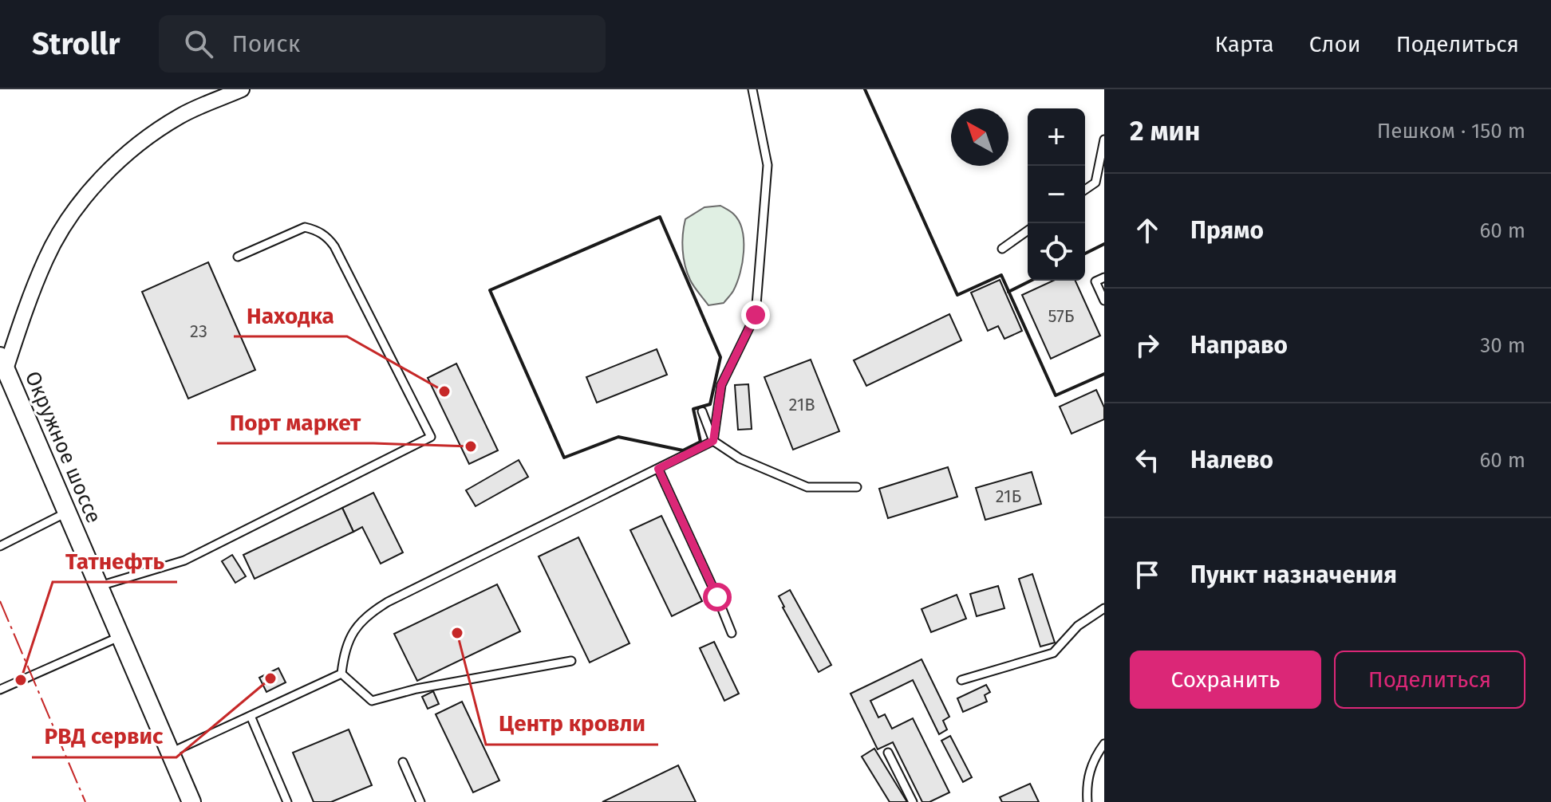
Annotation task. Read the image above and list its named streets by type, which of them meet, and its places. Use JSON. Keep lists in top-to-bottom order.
{
  "streets": {
    "street": ["Окружное шоссе"]
  },
  "places": [
    "Находка",
    "Порт маркет",
    "Центр кровли",
    "РВД сервис",
    "Татнефть"
  ],
  "house_numbers": [
    "57Б",
    "23",
    "21В",
    "21Б"
  ],
  "north": "top left",
  "page": {
    "header": "Strollr",
    "search": "Поиск",
    "nav": ["Карта", "Слои", "Поделиться"],
    "heading": ["2 мин", "Пешком · 150 m"],
    "map_buttons": ["+", "−"],
    "list": [
      ["Прямо", "60 m"],
      ["Направо", "30 m"],
      ["Налево", "60 m"],
      "Пункт назначения"
    ],
    "buttons": ["Сохранить", "Поделиться"]
  }
}
